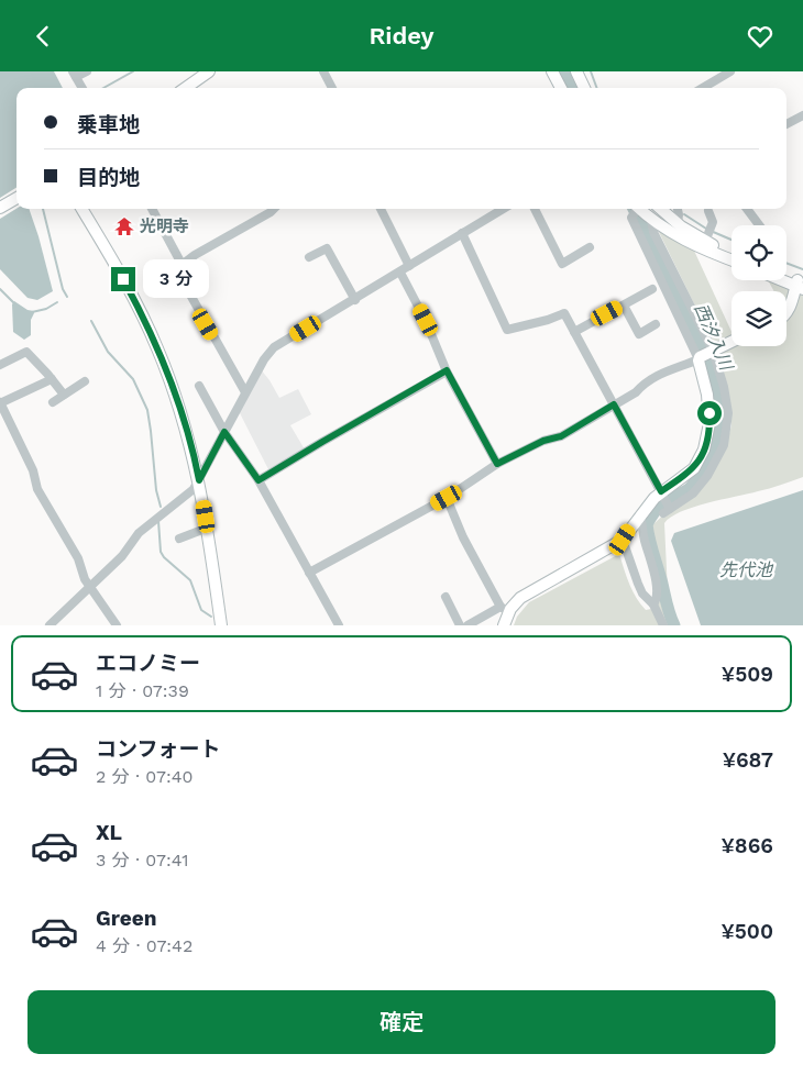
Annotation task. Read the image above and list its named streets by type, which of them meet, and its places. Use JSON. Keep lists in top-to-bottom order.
{
  "water": ["西汐入川", "先代池"],
  "places": {
    "temple": ["光明寺"]
  },
  "page": {
    "header": "Ridey",
    "banner": ["乗車地", "目的地"],
    "bubble": "3 分",
    "list": [
      {
        "name": "エコノミー",
        "note": "1 分 · 07:39",
        "value": "¥509"
      },
      {
        "name": "コンフォート",
        "note": "2 分 · 07:40",
        "value": "¥687"
      },
      {
        "name": "XL",
        "note": "3 分 · 07:41",
        "value": "¥866"
      },
      {
        "name": "Green",
        "note": "4 分 · 07:42",
        "value": "¥500"
      }
    ],
    "buttons": "確定"
  }
}
